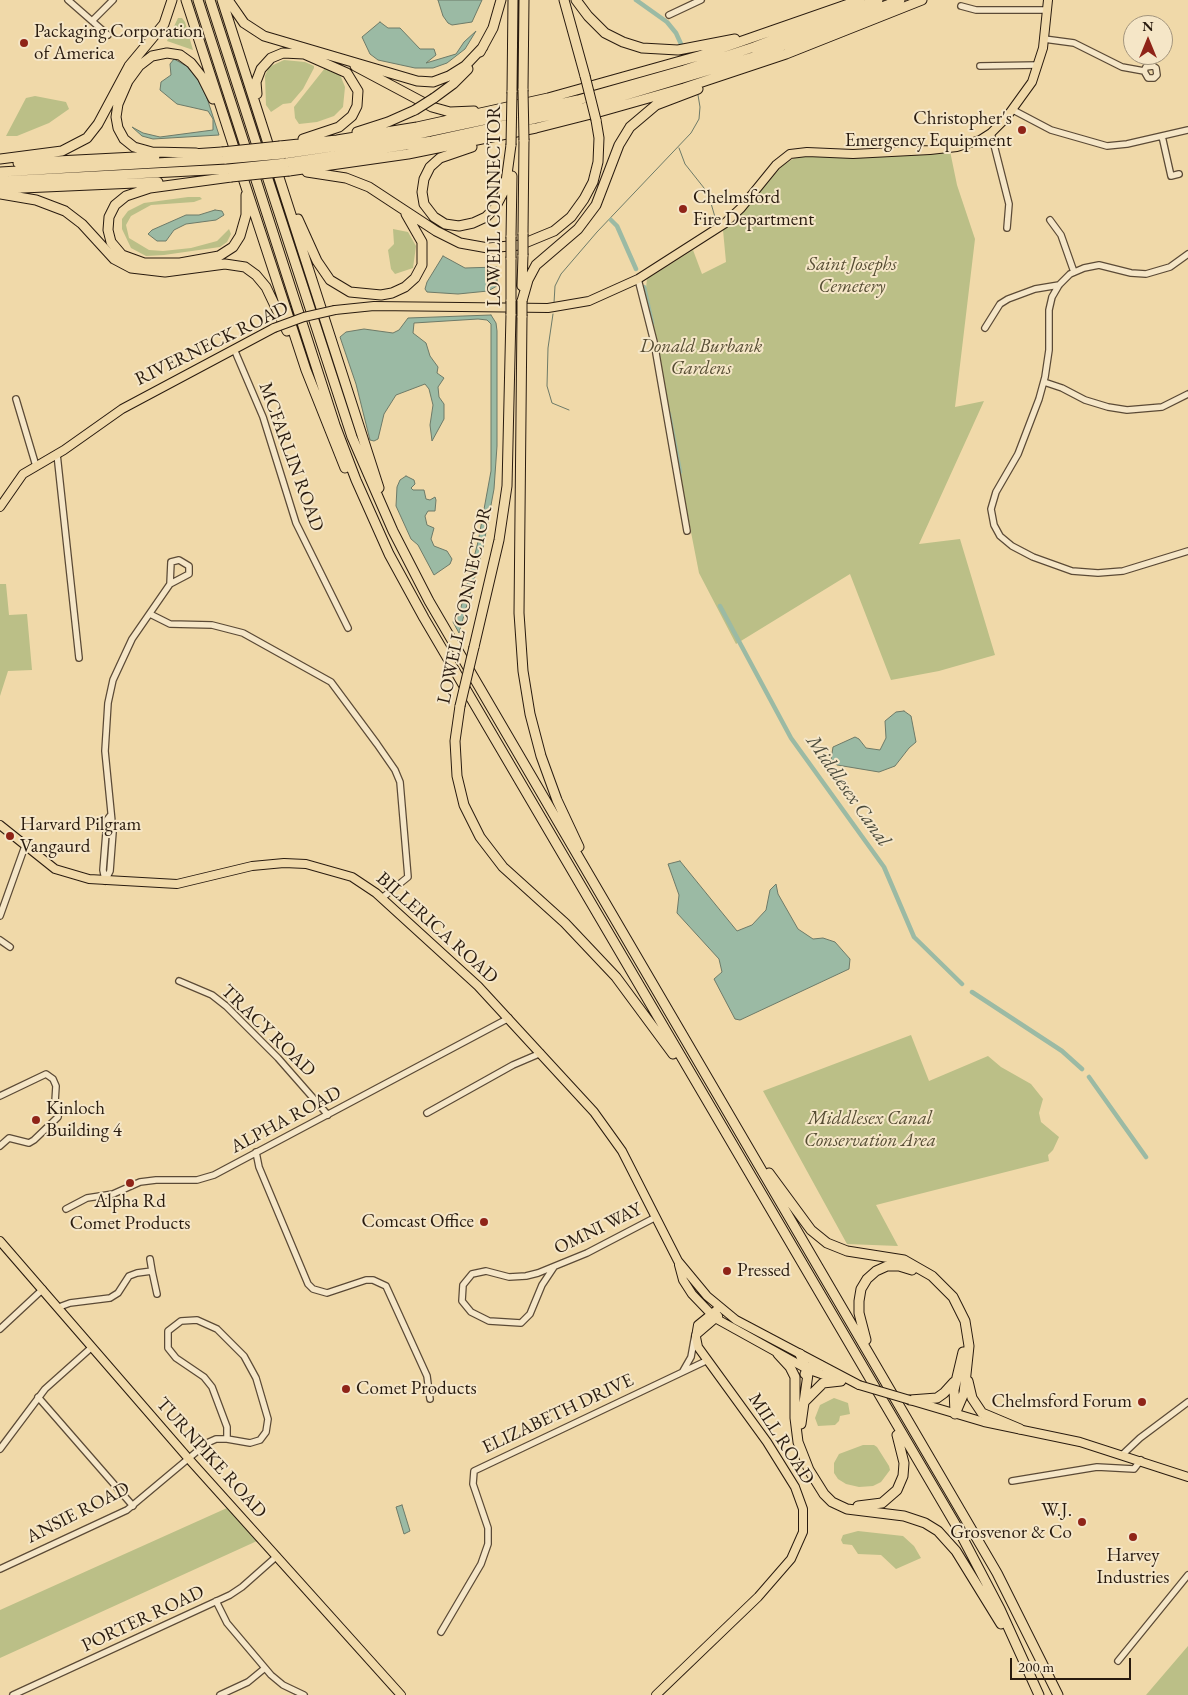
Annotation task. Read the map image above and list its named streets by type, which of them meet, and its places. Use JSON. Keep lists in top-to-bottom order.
{
  "streets": {
    "highway": ["LOWELL CONNECTOR"],
    "main road": [
      "RIVERNECK ROAD",
      "BILLERICA ROAD",
      "MILL ROAD",
      "TURNPIKE ROAD"
    ],
    "street": [
      "MCFARLIN ROAD",
      "TRACY ROAD",
      "ALPHA ROAD",
      "OMNI WAY",
      "ELIZABETH DRIVE",
      "ANSIE ROAD",
      "PORTER ROAD"
    ]
  },
  "crossings": [
    ["RIVERNECK ROAD", "MCFARLIN ROAD"],
    ["BILLERICA ROAD", "ALPHA ROAD"],
    ["BILLERICA ROAD", "OMNI WAY"],
    ["TRACY ROAD", "ALPHA ROAD"],
    ["ELIZABETH DRIVE", "MILL ROAD"],
    ["TURNPIKE ROAD", "ANSIE ROAD"],
    ["TURNPIKE ROAD", "PORTER ROAD"]
  ],
  "water": ["Middlesex Canal"],
  "parks": ["Saint Josephs Cemetery", "Donald Burbank Gardens", "Middlesex Canal Conservation Area"],
  "places": [
    "Packaging Corporation of America",
    "Christopher's Emergency Equipment",
    "Chelmsford Fire Department",
    "Harvard Pilgram Vangaurd",
    "Kinloch Building 4",
    "Alpha Rd Comet Products",
    "Comcast Office",
    "Pressed",
    "Comet Products",
    "Chelmsford Forum",
    "W.J. Grosvenor & Co",
    "Harvey Industries"
  ],
  "scale_bar": "200 m",
  "north": "top"
}
